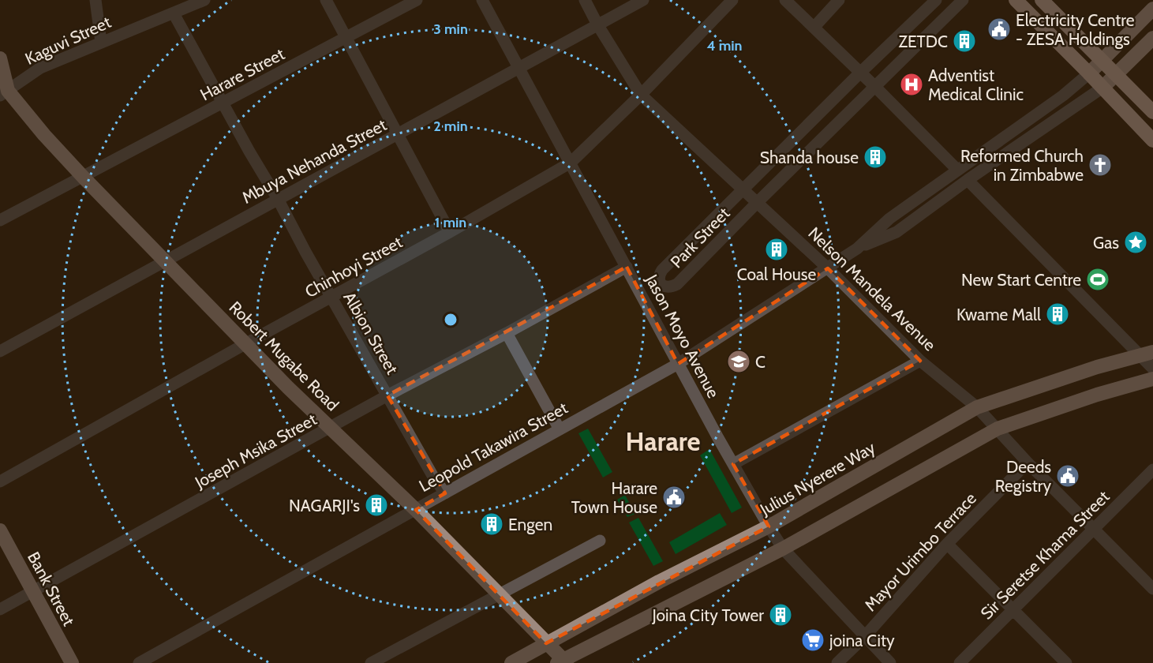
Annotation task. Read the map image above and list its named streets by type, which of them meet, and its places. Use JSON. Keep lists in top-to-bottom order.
{
  "streets": {
    "main road": [
      "Robert Mugabe Road",
      "Leopold Takawira Street",
      "Julius Nyerere Way",
      "Bank Street"
    ],
    "street": [
      "Kaguvi Street",
      "Harare Street",
      "Mbuya Nehanda Street",
      "Park Street",
      "Chinhoyi Street",
      "Nelson Mandela Avenue",
      "Albion Street",
      "Jason Moyo Avenue",
      "Joseph Msika Street",
      "Mayor Urimbo Terrace",
      "Sir Seretse Khama Street"
    ]
  },
  "crossings": [
    ["Kaguvi Street", "Albion Street"],
    ["Kaguvi Street", "Robert Mugabe Road"],
    ["Harare Street", "Albion Street"],
    ["Harare Street", "Robert Mugabe Road"],
    ["Mbuya Nehanda Street", "Nelson Mandela Avenue"],
    ["Mbuya Nehanda Street", "Albion Street"],
    ["Mbuya Nehanda Street", "Jason Moyo Avenue"],
    ["Mbuya Nehanda Street", "Robert Mugabe Road"],
    ["Park Street", "Nelson Mandela Avenue"],
    ["Chinhoyi Street", "Nelson Mandela Avenue"],
    ["Chinhoyi Street", "Albion Street"],
    ["Chinhoyi Street", "Jason Moyo Avenue"],
    ["Chinhoyi Street", "Robert Mugabe Road"],
    ["Nelson Mandela Avenue", "Leopold Takawira Street"],
    ["Nelson Mandela Avenue", "Julius Nyerere Way"],
    ["Nelson Mandela Avenue", "Mayor Urimbo Terrace"],
    ["Nelson Mandela Avenue", "Sir Seretse Khama Street"],
    ["Albion Street", "Leopold Takawira Street"],
    ["Albion Street", "Joseph Msika Street"],
    ["Jason Moyo Avenue", "Leopold Takawira Street"],
    ["Jason Moyo Avenue", "Joseph Msika Street"],
    ["Jason Moyo Avenue", "Julius Nyerere Way"],
    ["Jason Moyo Avenue", "Mayor Urimbo Terrace"],
    ["Robert Mugabe Road", "Leopold Takawira Street"],
    ["Robert Mugabe Road", "Joseph Msika Street"],
    ["Robert Mugabe Road", "Julius Nyerere Way"],
    ["Joseph Msika Street", "Bank Street"]
  ],
  "districts": ["Harare"],
  "places": {
    "public building": ["Electricity Centre - ZESA Holdings", "Deeds Registry", "Harare Town House"],
    "building": [
      "ZETDC",
      "Shanda house",
      "Coal House",
      "Kwame Mall",
      "NAGARJI's",
      "Engen",
      "Joina City Tower"
    ],
    "hospital": ["Adventist Medical Clinic"],
    "church": ["Reformed Church in Zimbabwe"],
    "place": ["Gas"],
    "sports": ["New Start Centre"],
    "school or university": ["C"],
    "supermarket": ["joina City"]
  },
  "rings": [
    "3 min",
    "4 min",
    "2 min",
    "1 min"
  ]
}
